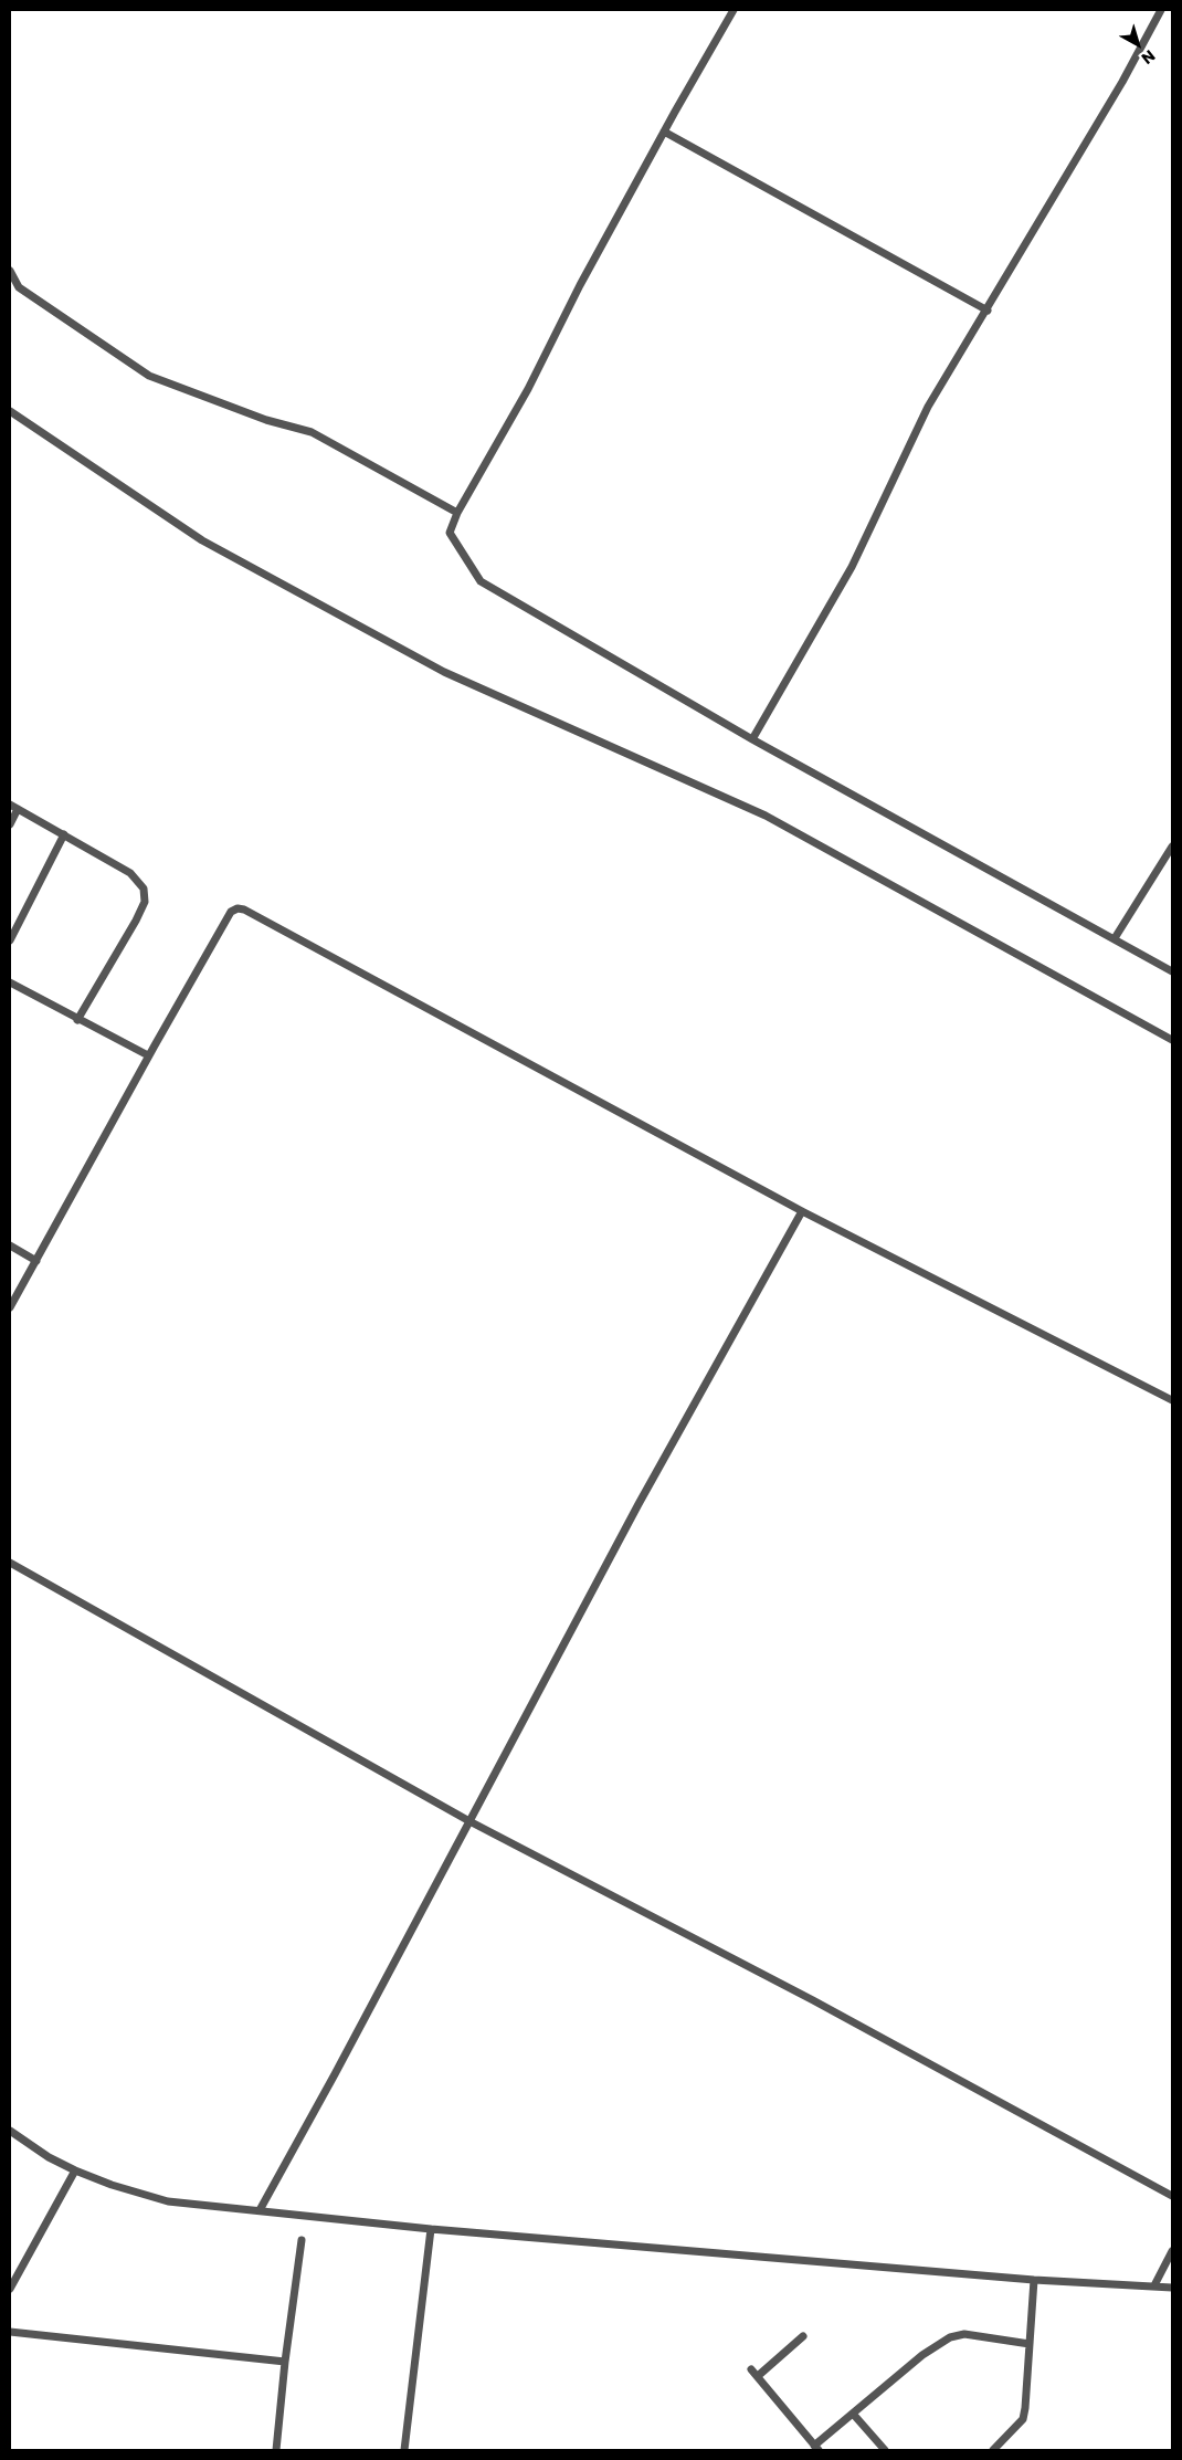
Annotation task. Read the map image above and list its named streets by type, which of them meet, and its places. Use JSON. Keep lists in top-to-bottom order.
{
  "north": "bottom right"
}
